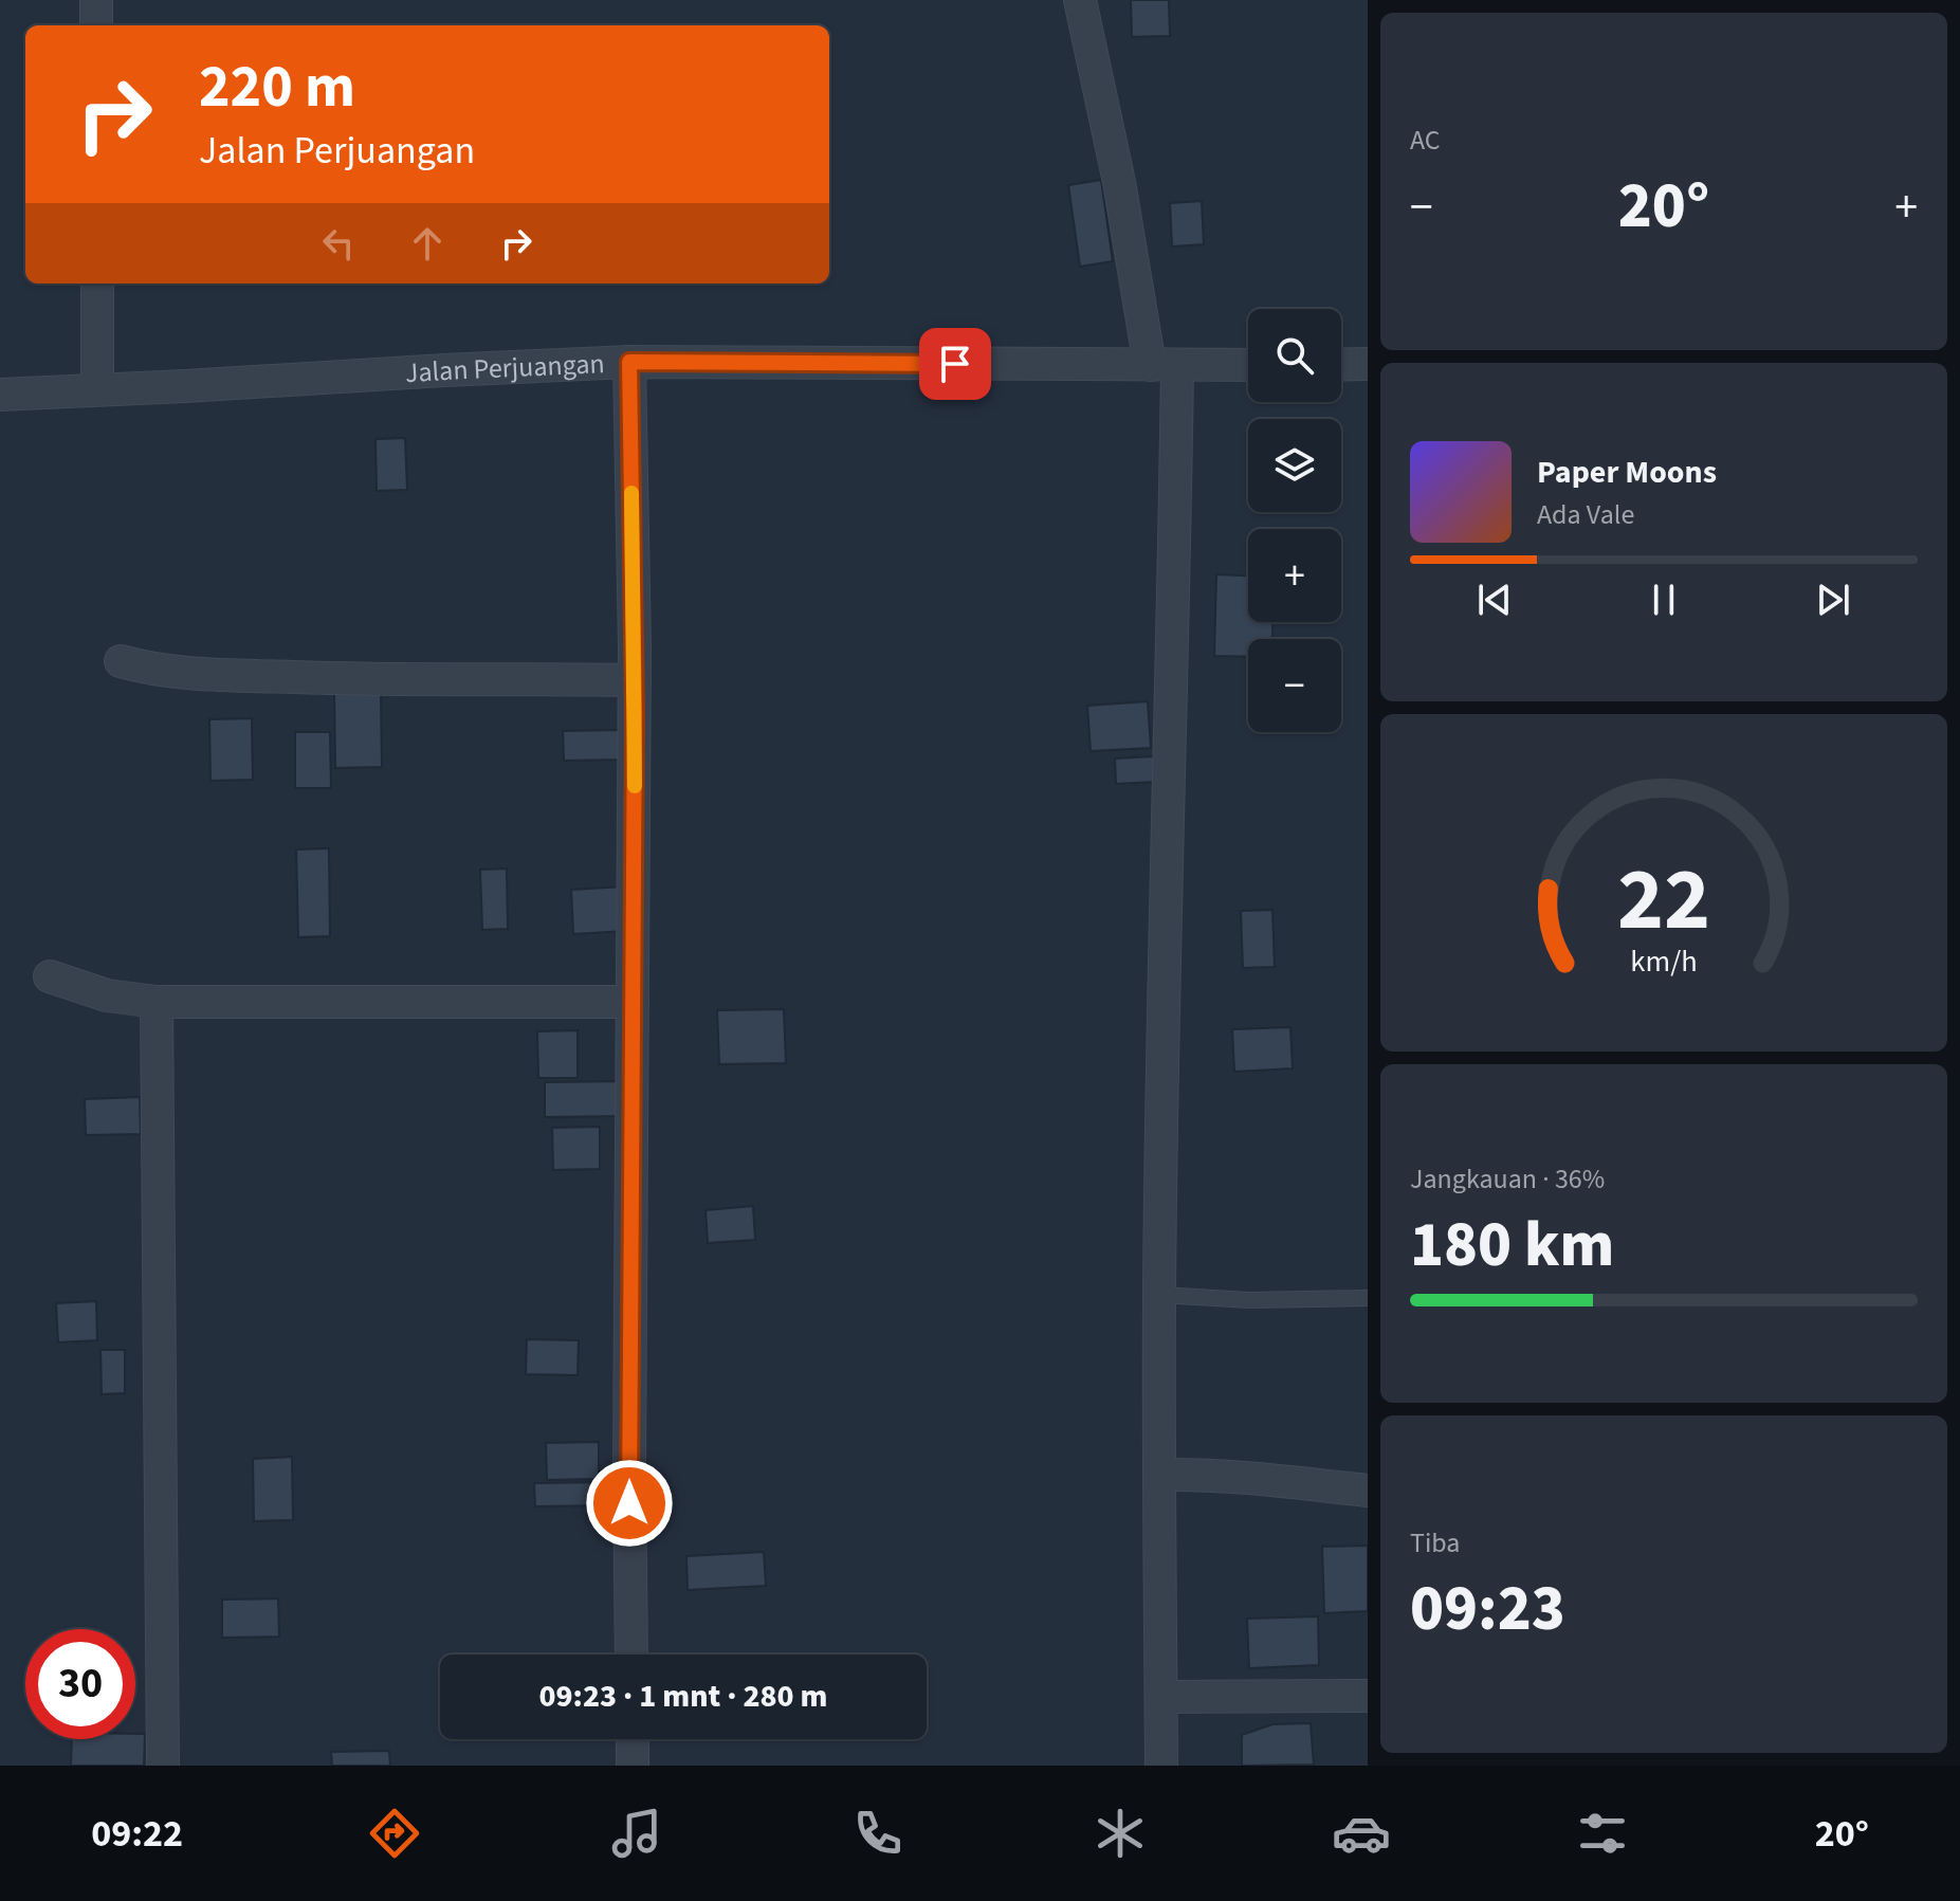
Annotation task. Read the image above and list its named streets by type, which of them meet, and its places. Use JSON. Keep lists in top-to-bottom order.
{
  "streets": {
    "street": ["Jalan Perjuangan"]
  },
  "page": {
    "tile": [
      "AC",
      ["Jangkauan · 36%", "180 km"],
      ["Tiba", "09:23"]
    ],
    "turn": ["220 m", "Jalan Perjuangan"],
    "heat": ["−", "20°", "+"],
    "map_buttons": ["+", "−"],
    "song": ["Paper Moons", "Ada Vale"],
    "limit": "30",
    "trip": "09:23 · 1 mnt · 280 m",
    "tabs": ["09:22", "20°"],
    "gauge": ["22", "km/h"]
  }
}
